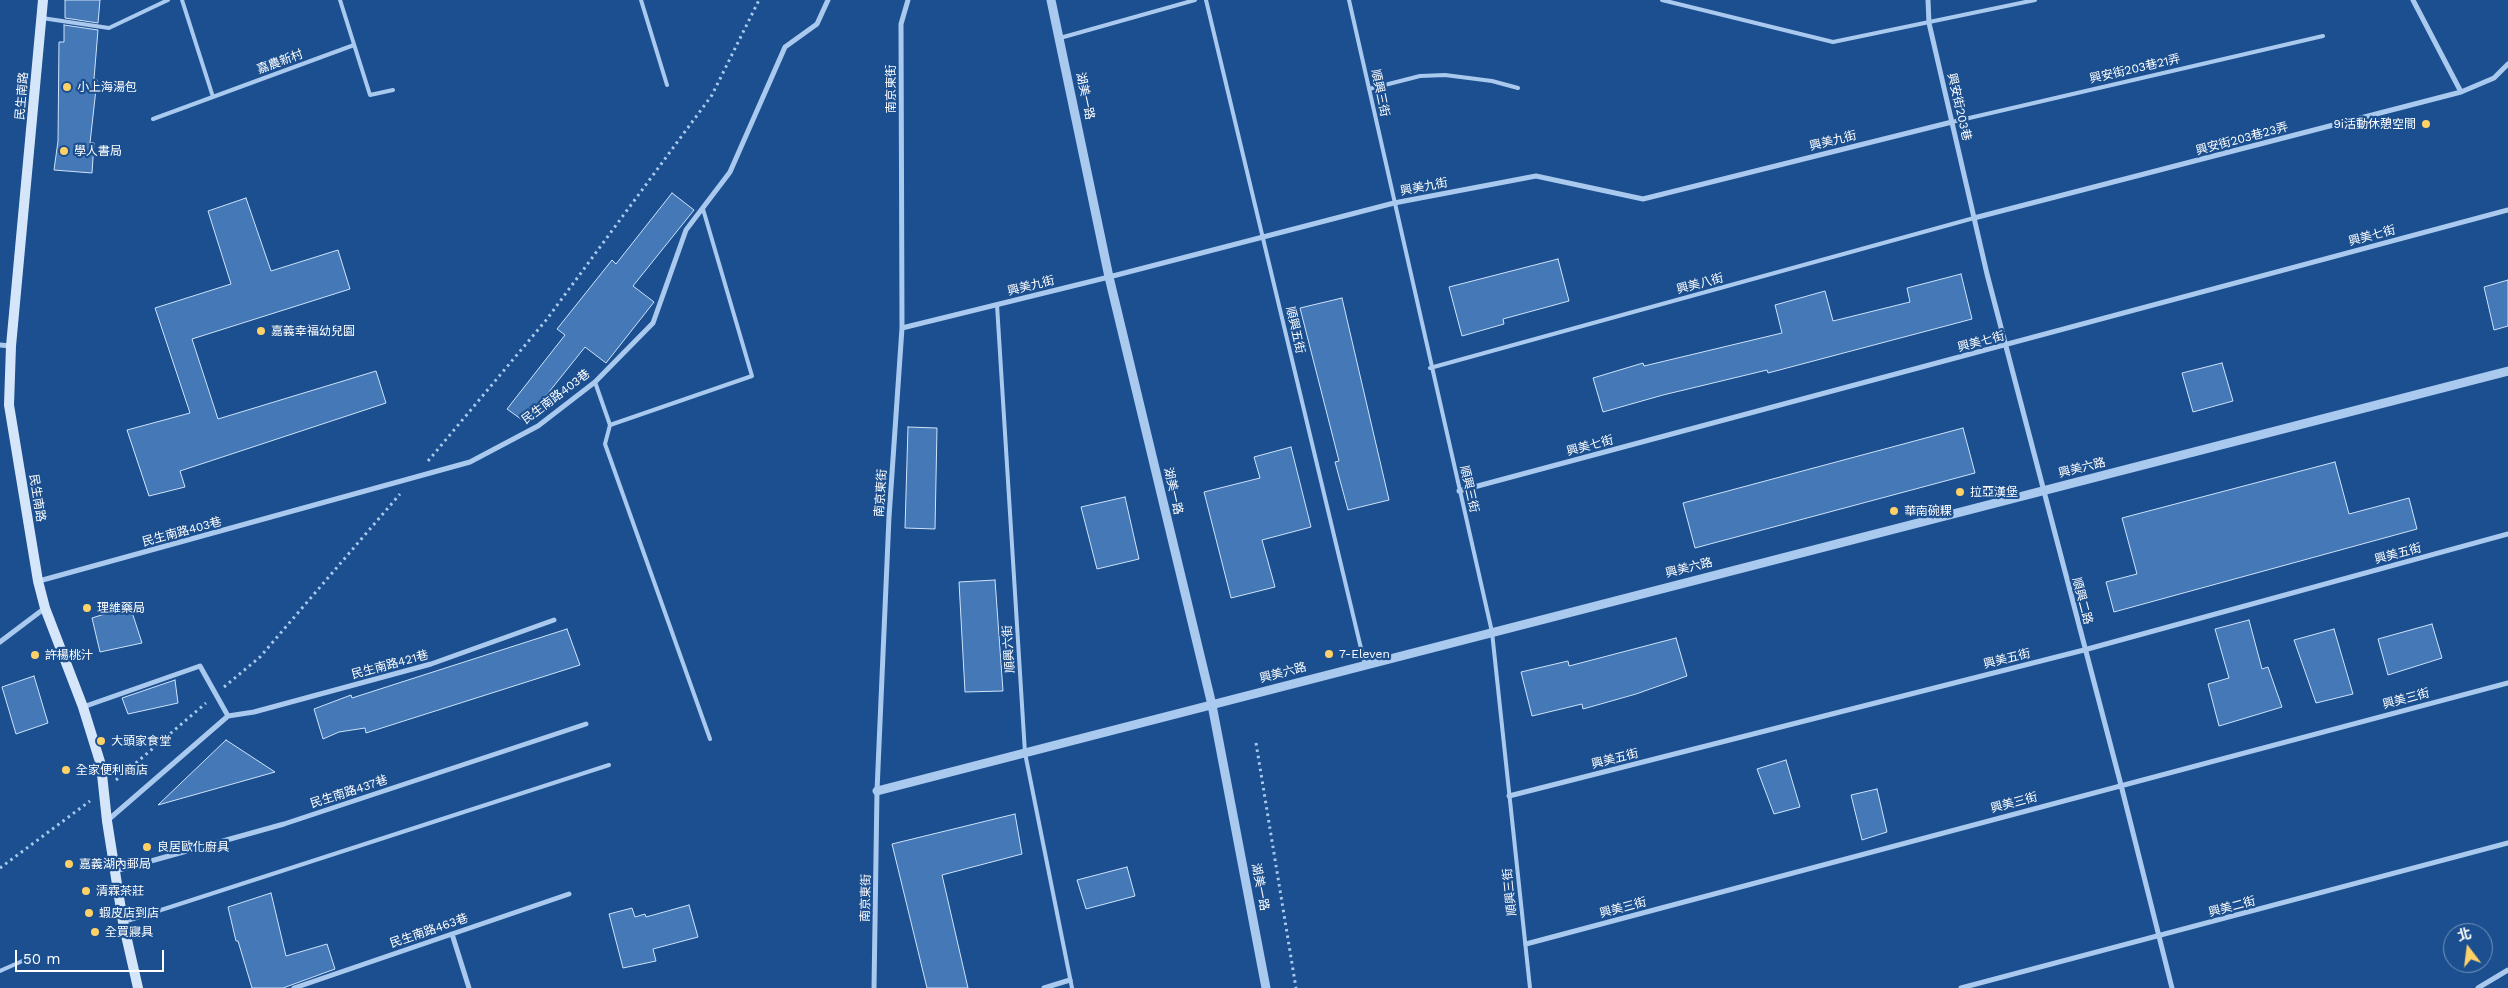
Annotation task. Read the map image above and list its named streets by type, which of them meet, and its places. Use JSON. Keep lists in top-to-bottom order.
{
  "streets": {
    "main road": ["民生南路"],
    "street": [
      "南京東街",
      "湖美一路",
      "興安街203巷",
      "興安街203巷23弄",
      "興美九街",
      "興美七街",
      "民生南路403巷",
      "興美六路",
      "興美五街",
      "順興二路",
      "民生南路421巷",
      "興美三街",
      "民生南路437巷",
      "興美二街",
      "民生南路463巷"
    ],
    "lane": [
      "嘉農新村",
      "興安街203巷21弄",
      "順興三街",
      "興美八街",
      "順興五街",
      "順興六街"
    ]
  },
  "crossings": [
    ["興安街203巷21弄", "興安街203巷"],
    ["興安街203巷21弄", "興美九街"],
    ["南京東街", "興美九街"],
    ["南京東街", "興美六路"],
    ["順興三街", "興美九街"],
    ["順興三街", "興美七街"],
    ["順興三街", "興美八街"],
    ["順興三街", "興美六路"],
    ["順興三街", "興美五街"],
    ["順興三街", "興美三街"],
    ["民生南路", "民生南路403巷"],
    ["民生南路", "民生南路437巷"],
    ["湖美一路", "興美九街"],
    ["湖美一路", "興美六路"],
    ["興安街203巷", "興安街203巷23弄"],
    ["興安街203巷", "興美九街"],
    ["興安街203巷", "興美八街"],
    ["興安街203巷", "順興二路"],
    ["興安街203巷23弄", "興美八街"],
    ["興安街203巷23弄", "順興二路"],
    ["興美九街", "順興五街"],
    ["興美九街", "順興六街"],
    ["興美七街", "順興二路"],
    ["興美八街", "順興二路"],
    ["順興五街", "興美六路"],
    ["興美六路", "順興二路"],
    ["興美六路", "順興六街"],
    ["興美五街", "順興二路"],
    ["順興二路", "興美三街"],
    ["順興二路", "興美二街"]
  ],
  "places": [
    "小上海湯包",
    "9i活動休憩空間",
    "學人書局",
    "嘉義幸福幼兒園",
    "拉亞漢堡",
    "華南碗粿",
    "理維藥局",
    "7-Eleven",
    "許楊桃汁",
    "大頭家食堂",
    "全家便利商店",
    "良居歐化廚具",
    "嘉義湖內郵局",
    "清霖茶莊",
    "蝦皮店到店",
    "全買寢具"
  ],
  "scale_bar": "50 m",
  "north": "top"
}
